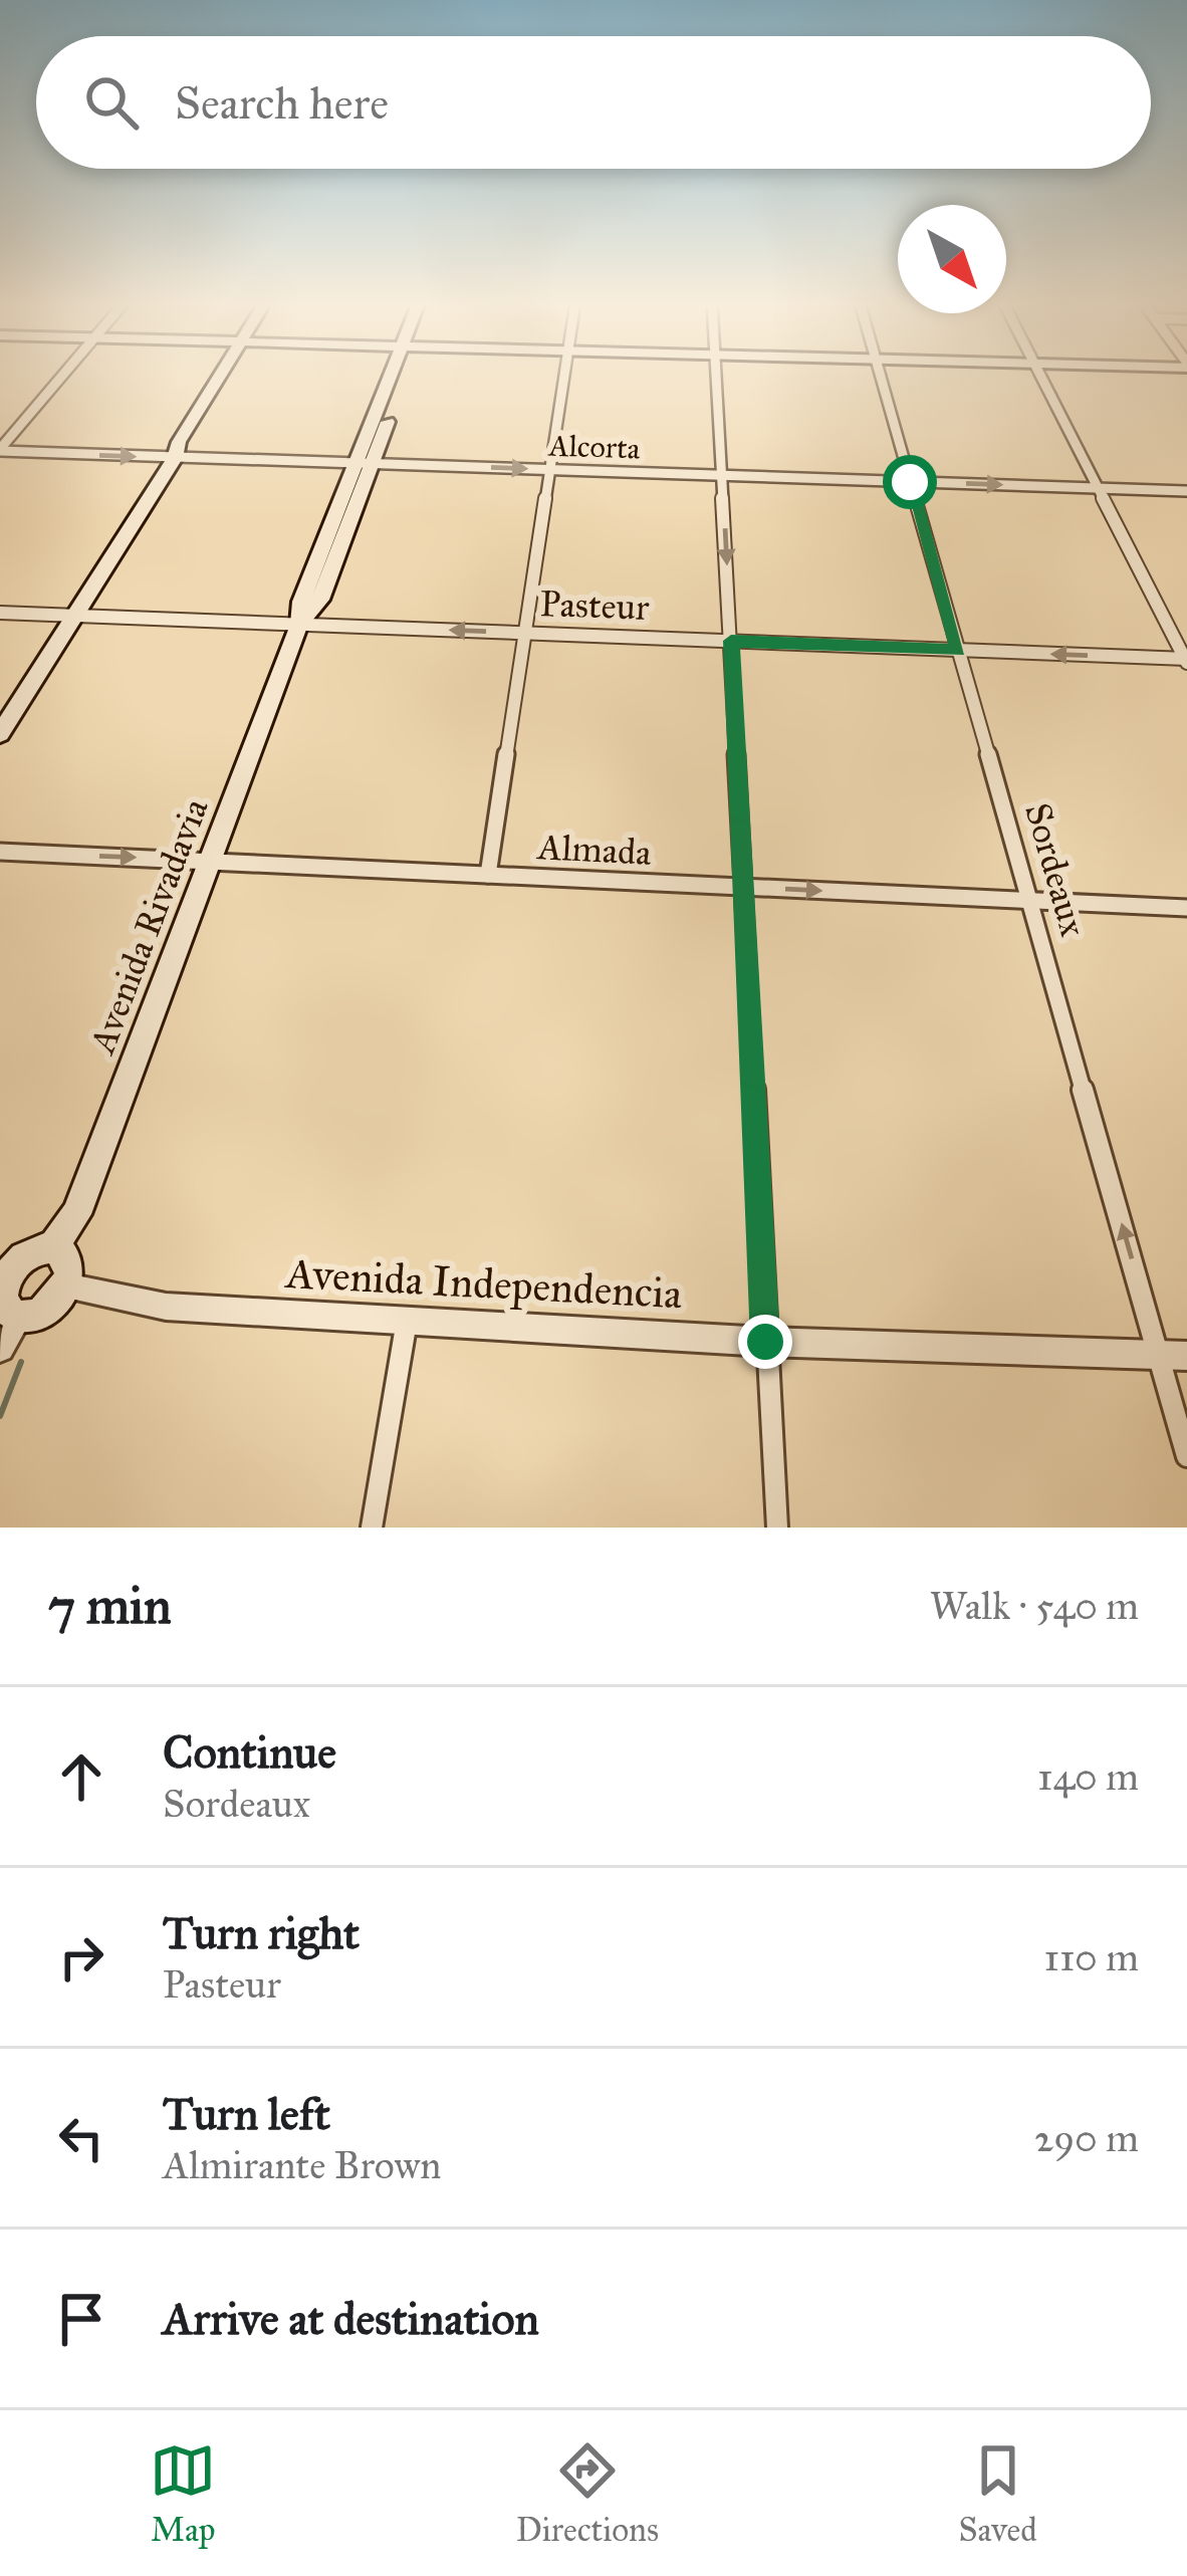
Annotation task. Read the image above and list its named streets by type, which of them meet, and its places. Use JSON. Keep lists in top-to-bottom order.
{
  "streets": {
    "main road": ["Avenida Rivadavia"],
    "street": [
      "Alcorta",
      "Pasteur",
      "Almada",
      "Sordeaux",
      "Avenida Independencia"
    ]
  },
  "crossings": [
    ["Alcorta", "Sordeaux"],
    ["Alcorta", "Avenida Rivadavia"],
    ["Pasteur", "Sordeaux"],
    ["Pasteur", "Avenida Rivadavia"],
    ["Almada", "Sordeaux"],
    ["Almada", "Avenida Rivadavia"],
    ["Sordeaux", "Avenida Independencia"],
    ["Avenida Rivadavia", "Avenida Independencia"]
  ],
  "one_way": [
    "Alcorta",
    "Pasteur",
    "Almada",
    "Sordeaux"
  ],
  "north": "bottom right",
  "page": {
    "search": "Search here",
    "heading": ["7 min", "Walk · 540 m"],
    "list": [
      ["Continue", "Sordeaux", "140 m"],
      ["Turn right", "Pasteur", "110 m"],
      ["Turn left", "Almirante Brown", "290 m"],
      "Arrive at destination"
    ],
    "nav": ["Map", "Directions", "Saved"]
  }
}
